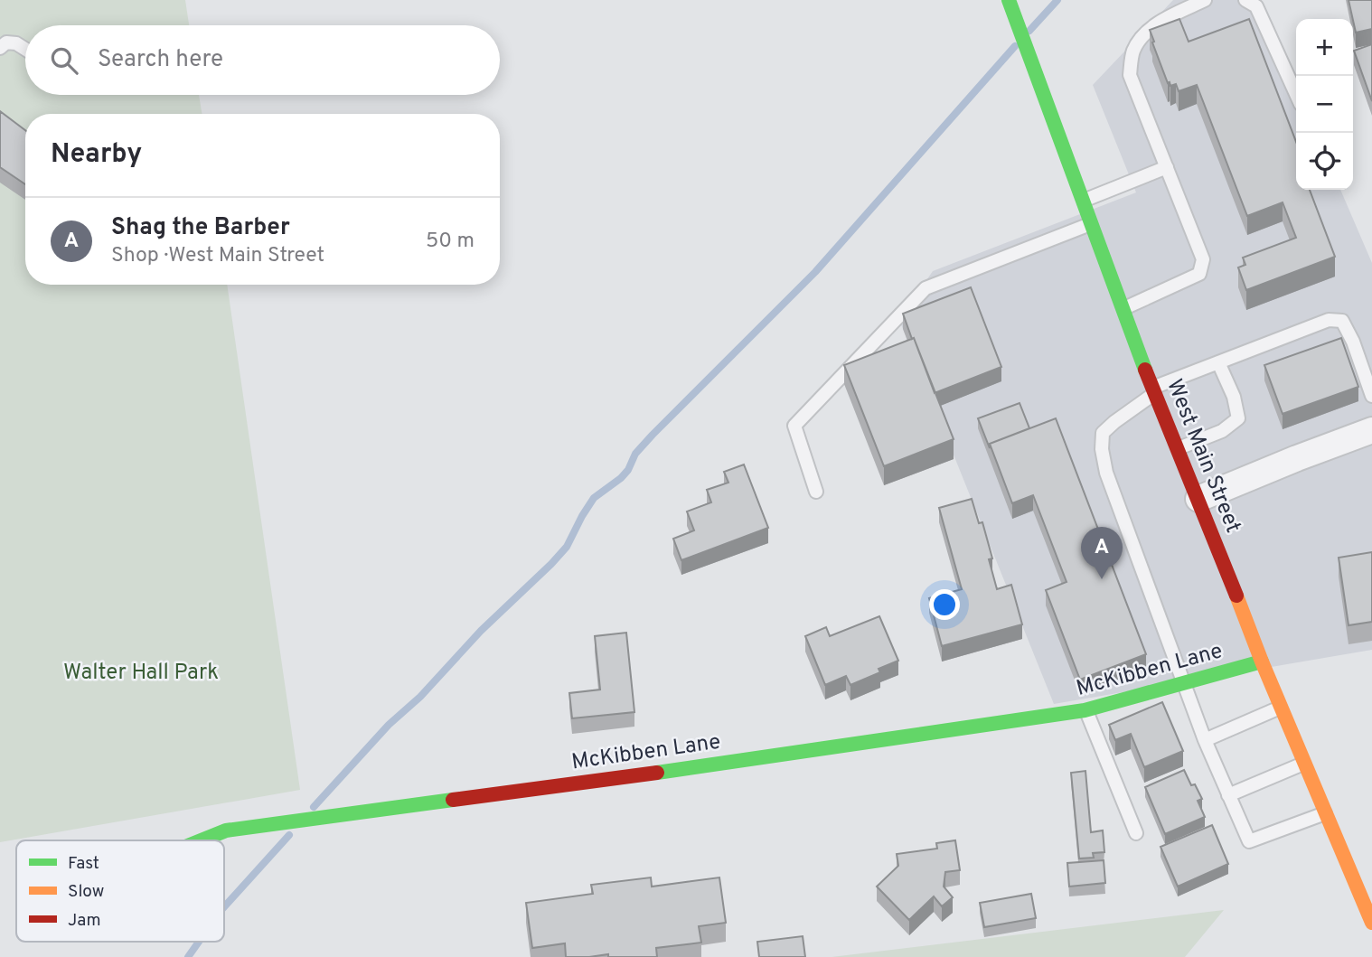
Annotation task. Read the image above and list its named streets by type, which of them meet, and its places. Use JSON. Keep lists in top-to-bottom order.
{
  "streets": {
    "street": ["West Main Street", "McKibben Lane"]
  },
  "crossings": [
    ["West Main Street", "McKibben Lane"]
  ],
  "parks": ["Walter Hall Park"],
  "legend": ["Fast", "Slow", "Jam"],
  "page": {
    "map_buttons": ["+", "−"],
    "search": "Search here",
    "heading": "Nearby",
    "list": [
      {
        "mark": "A",
        "name": "Shag the Barber",
        "note": "Shop · West Main Street",
        "value": "50 m"
      }
    ],
    "pins": "A"
  }
}
